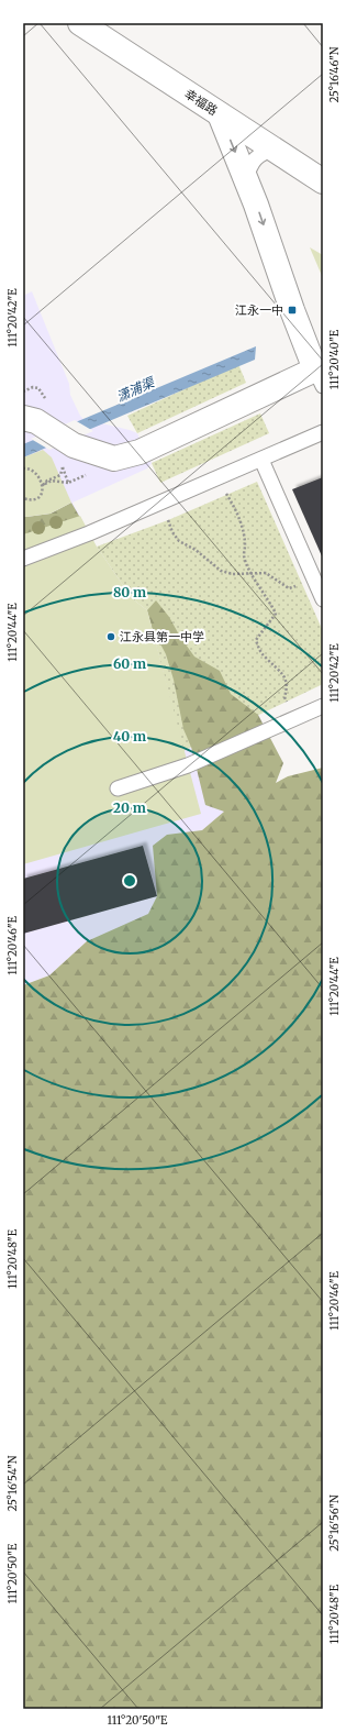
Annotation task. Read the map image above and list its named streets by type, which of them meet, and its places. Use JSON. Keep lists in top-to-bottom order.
{
  "streets": {
    "main road": ["幸福路"]
  },
  "water": ["潇浦渠"],
  "places": {
    "transit": ["江永一中"],
    "other": ["江永县第一中学"]
  },
  "coordinates": [
    "25°16'46\"N",
    "111°20'42\"E",
    "111°20'40\"E",
    "111°20'44\"E",
    "111°20'46\"E",
    "111°20'48\"E",
    "25°16'54\"N",
    "25°16'56\"N",
    "111°20'50\"E"
  ],
  "rings": [
    "80 m",
    "60 m",
    "40 m",
    "20 m"
  ]
}
